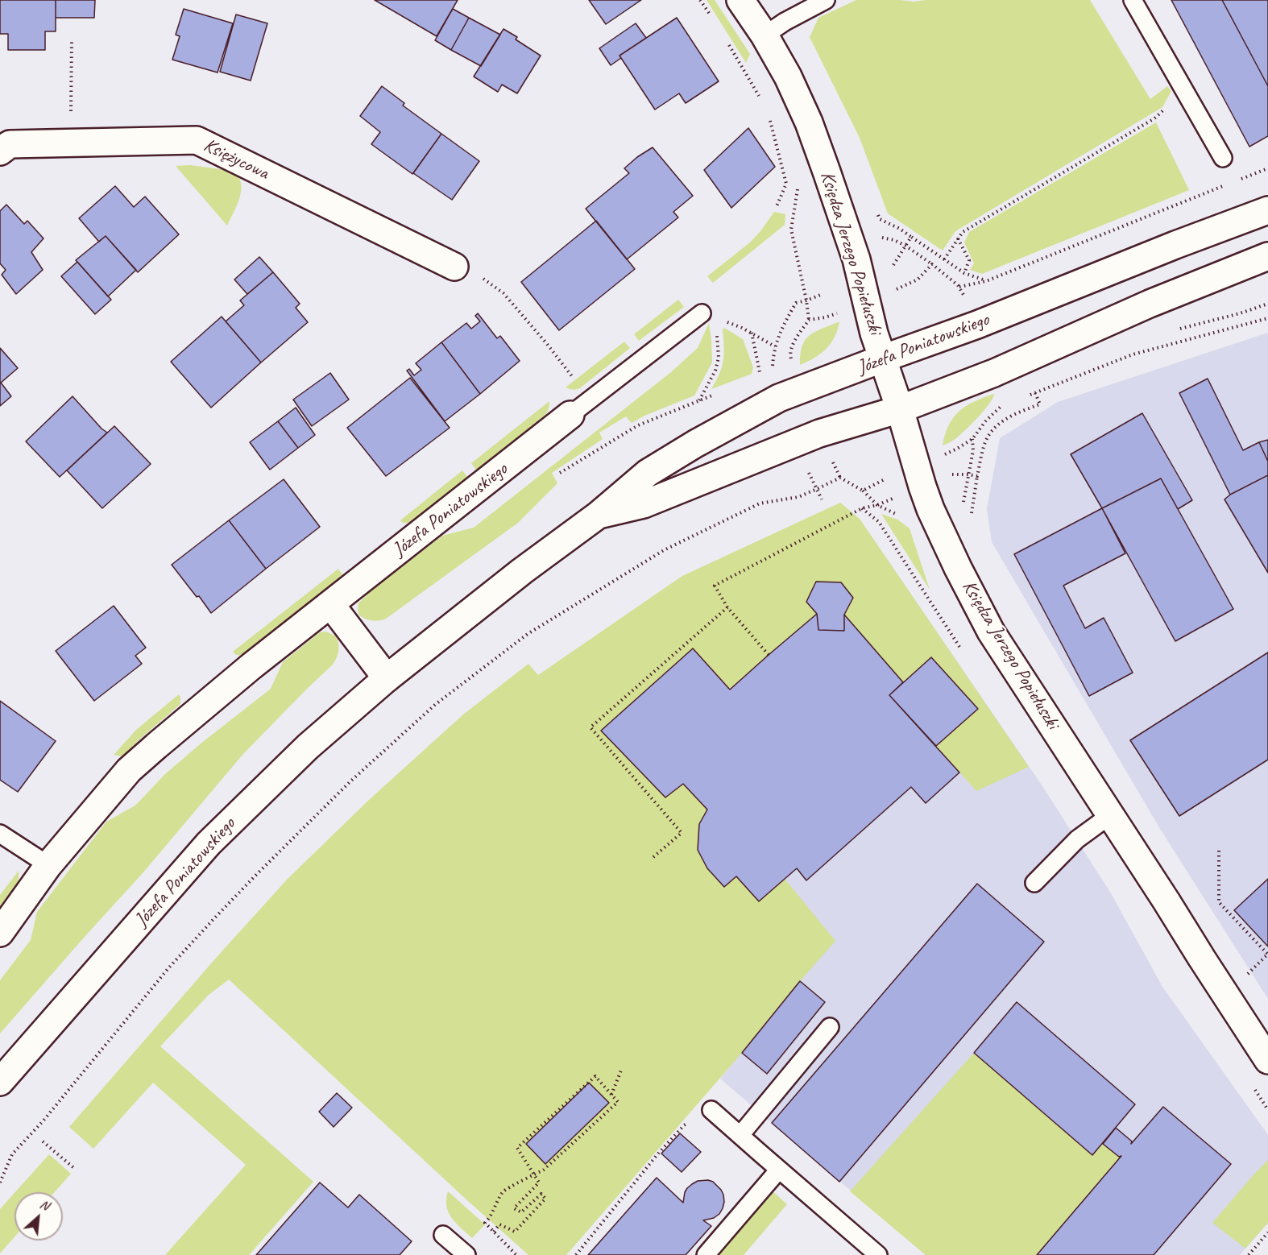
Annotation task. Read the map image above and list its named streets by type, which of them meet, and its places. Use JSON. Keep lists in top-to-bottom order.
{
  "streets": {
    "street": ["Księżycowa", "Księdza Jerzego Popiełuszki", "Józefa Poniatowskiego"]
  },
  "crossings": [
    ["Księdza Jerzego Popiełuszki", "Józefa Poniatowskiego"]
  ],
  "north": "top right"
}
